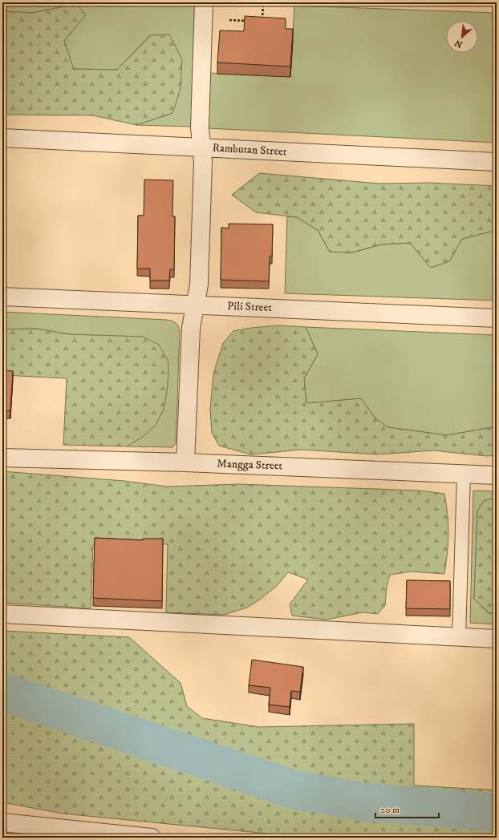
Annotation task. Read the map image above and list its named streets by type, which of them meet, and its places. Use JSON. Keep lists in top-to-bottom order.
{
  "streets": {
    "street": ["Rambutan Street", "Pili Street", "Mangga Street"]
  },
  "scale_bar": "20 m",
  "north": "bottom left"
}
